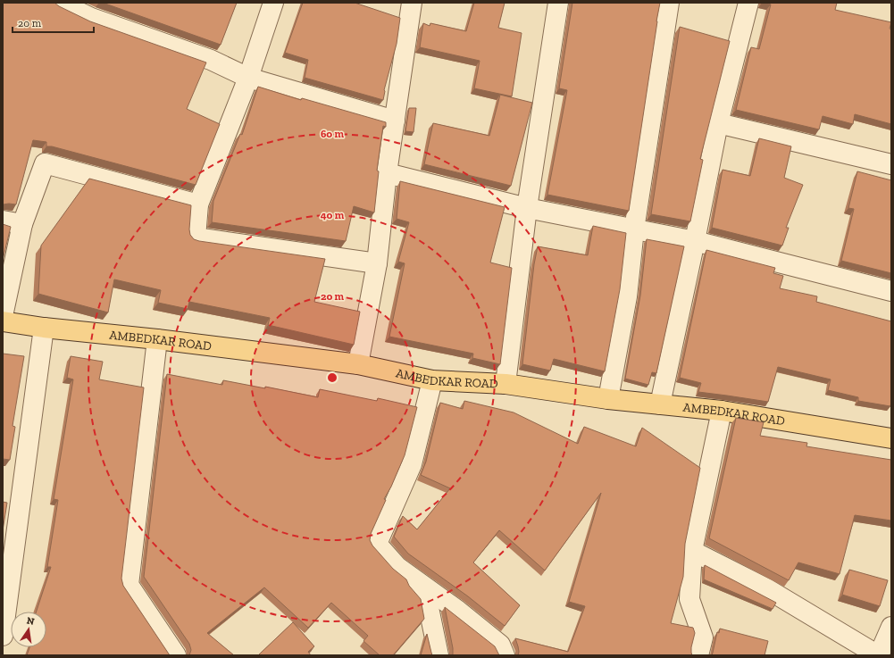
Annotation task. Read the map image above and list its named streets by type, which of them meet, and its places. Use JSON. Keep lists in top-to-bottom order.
{
  "streets": {
    "main road": ["AMBEDKAR ROAD"]
  },
  "scale_bar": "20 m",
  "north": "top",
  "rings": ["60 m", "40 m", "20 m"]
}
